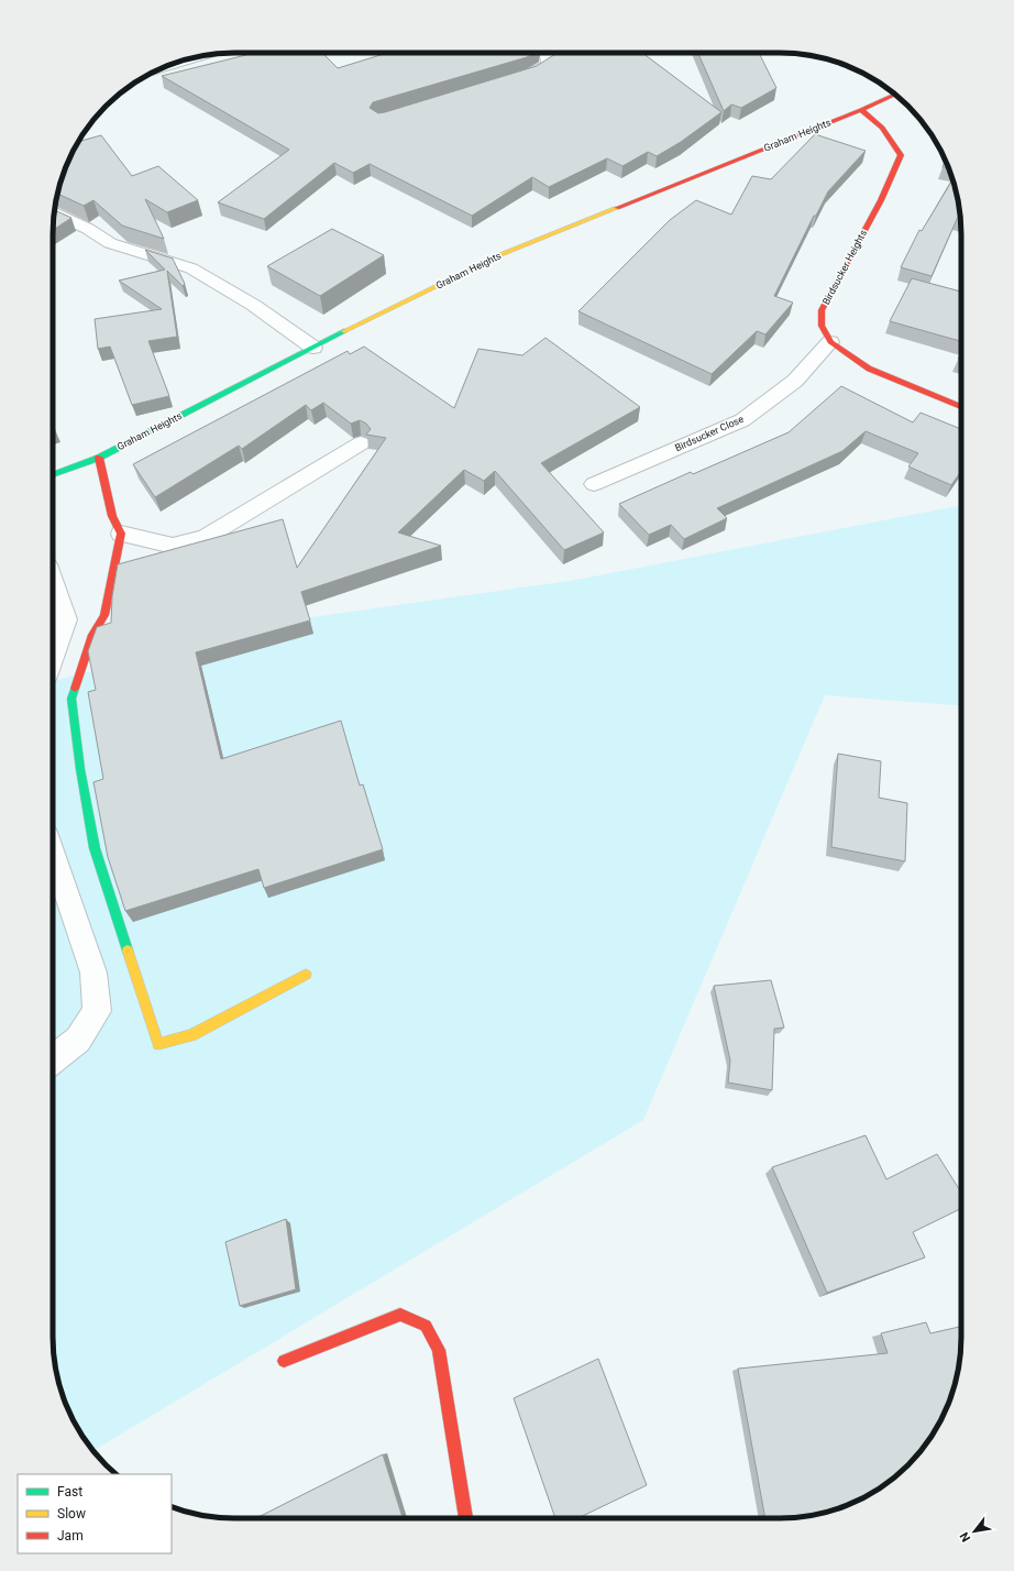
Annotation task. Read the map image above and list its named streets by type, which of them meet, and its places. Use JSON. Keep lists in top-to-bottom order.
{
  "streets": {
    "street": ["Graham Heights", "Birdsucker Heights", "Birdsucker Close"]
  },
  "crossings": [
    ["Graham Heights", "Birdsucker Heights"],
    ["Birdsucker Heights", "Birdsucker Close"]
  ],
  "legend": ["Fast", "Slow", "Jam"],
  "north": "bottom left"
}
